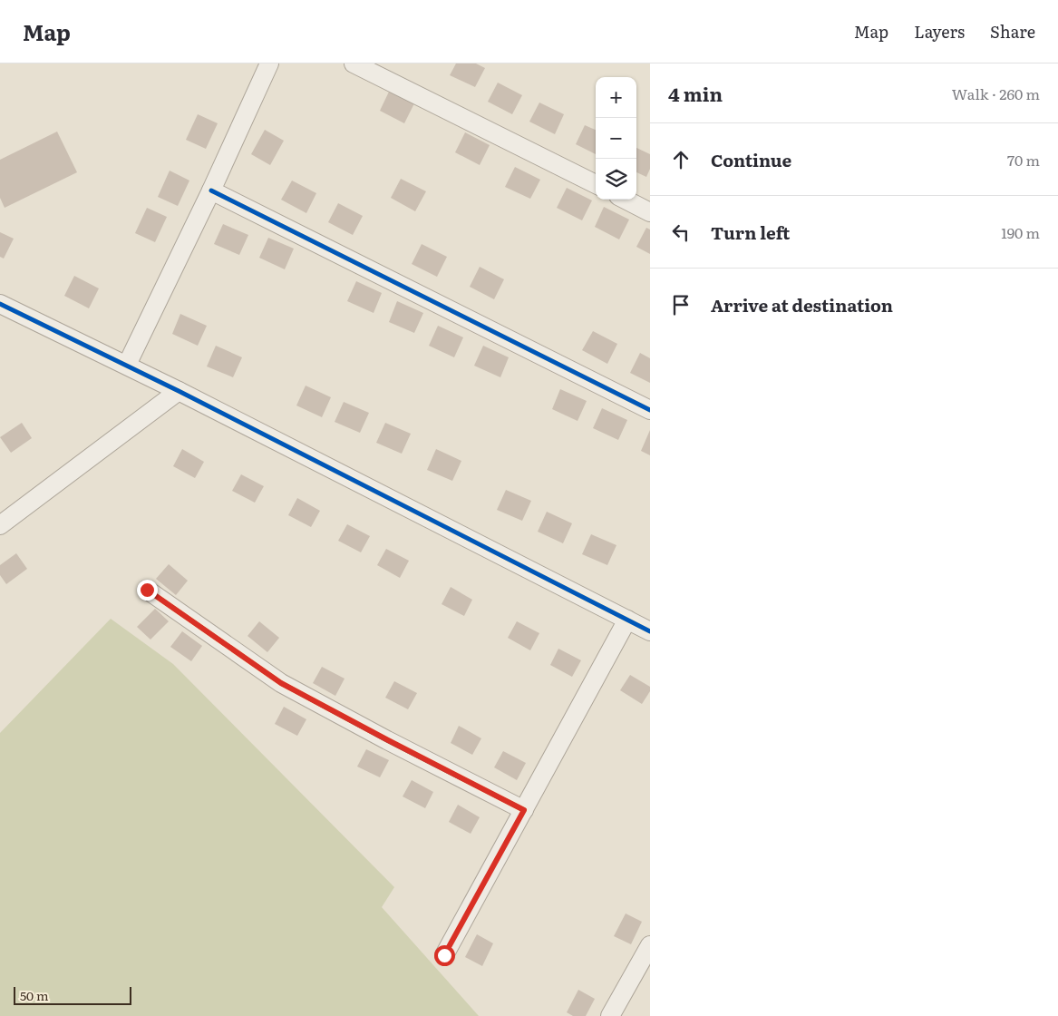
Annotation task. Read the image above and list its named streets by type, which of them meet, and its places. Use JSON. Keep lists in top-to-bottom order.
{
  "scale_bar": "50 m",
  "page": {
    "header": "Map",
    "nav": ["Map", "Layers", "Share"],
    "heading": ["4 min", "Walk · 260 m"],
    "map_buttons": ["+", "−"],
    "list": [
      ["Continue", "70 m"],
      ["Turn left", "190 m"],
      "Arrive at destination"
    ],
    "scale": "50 m"
  }
}
